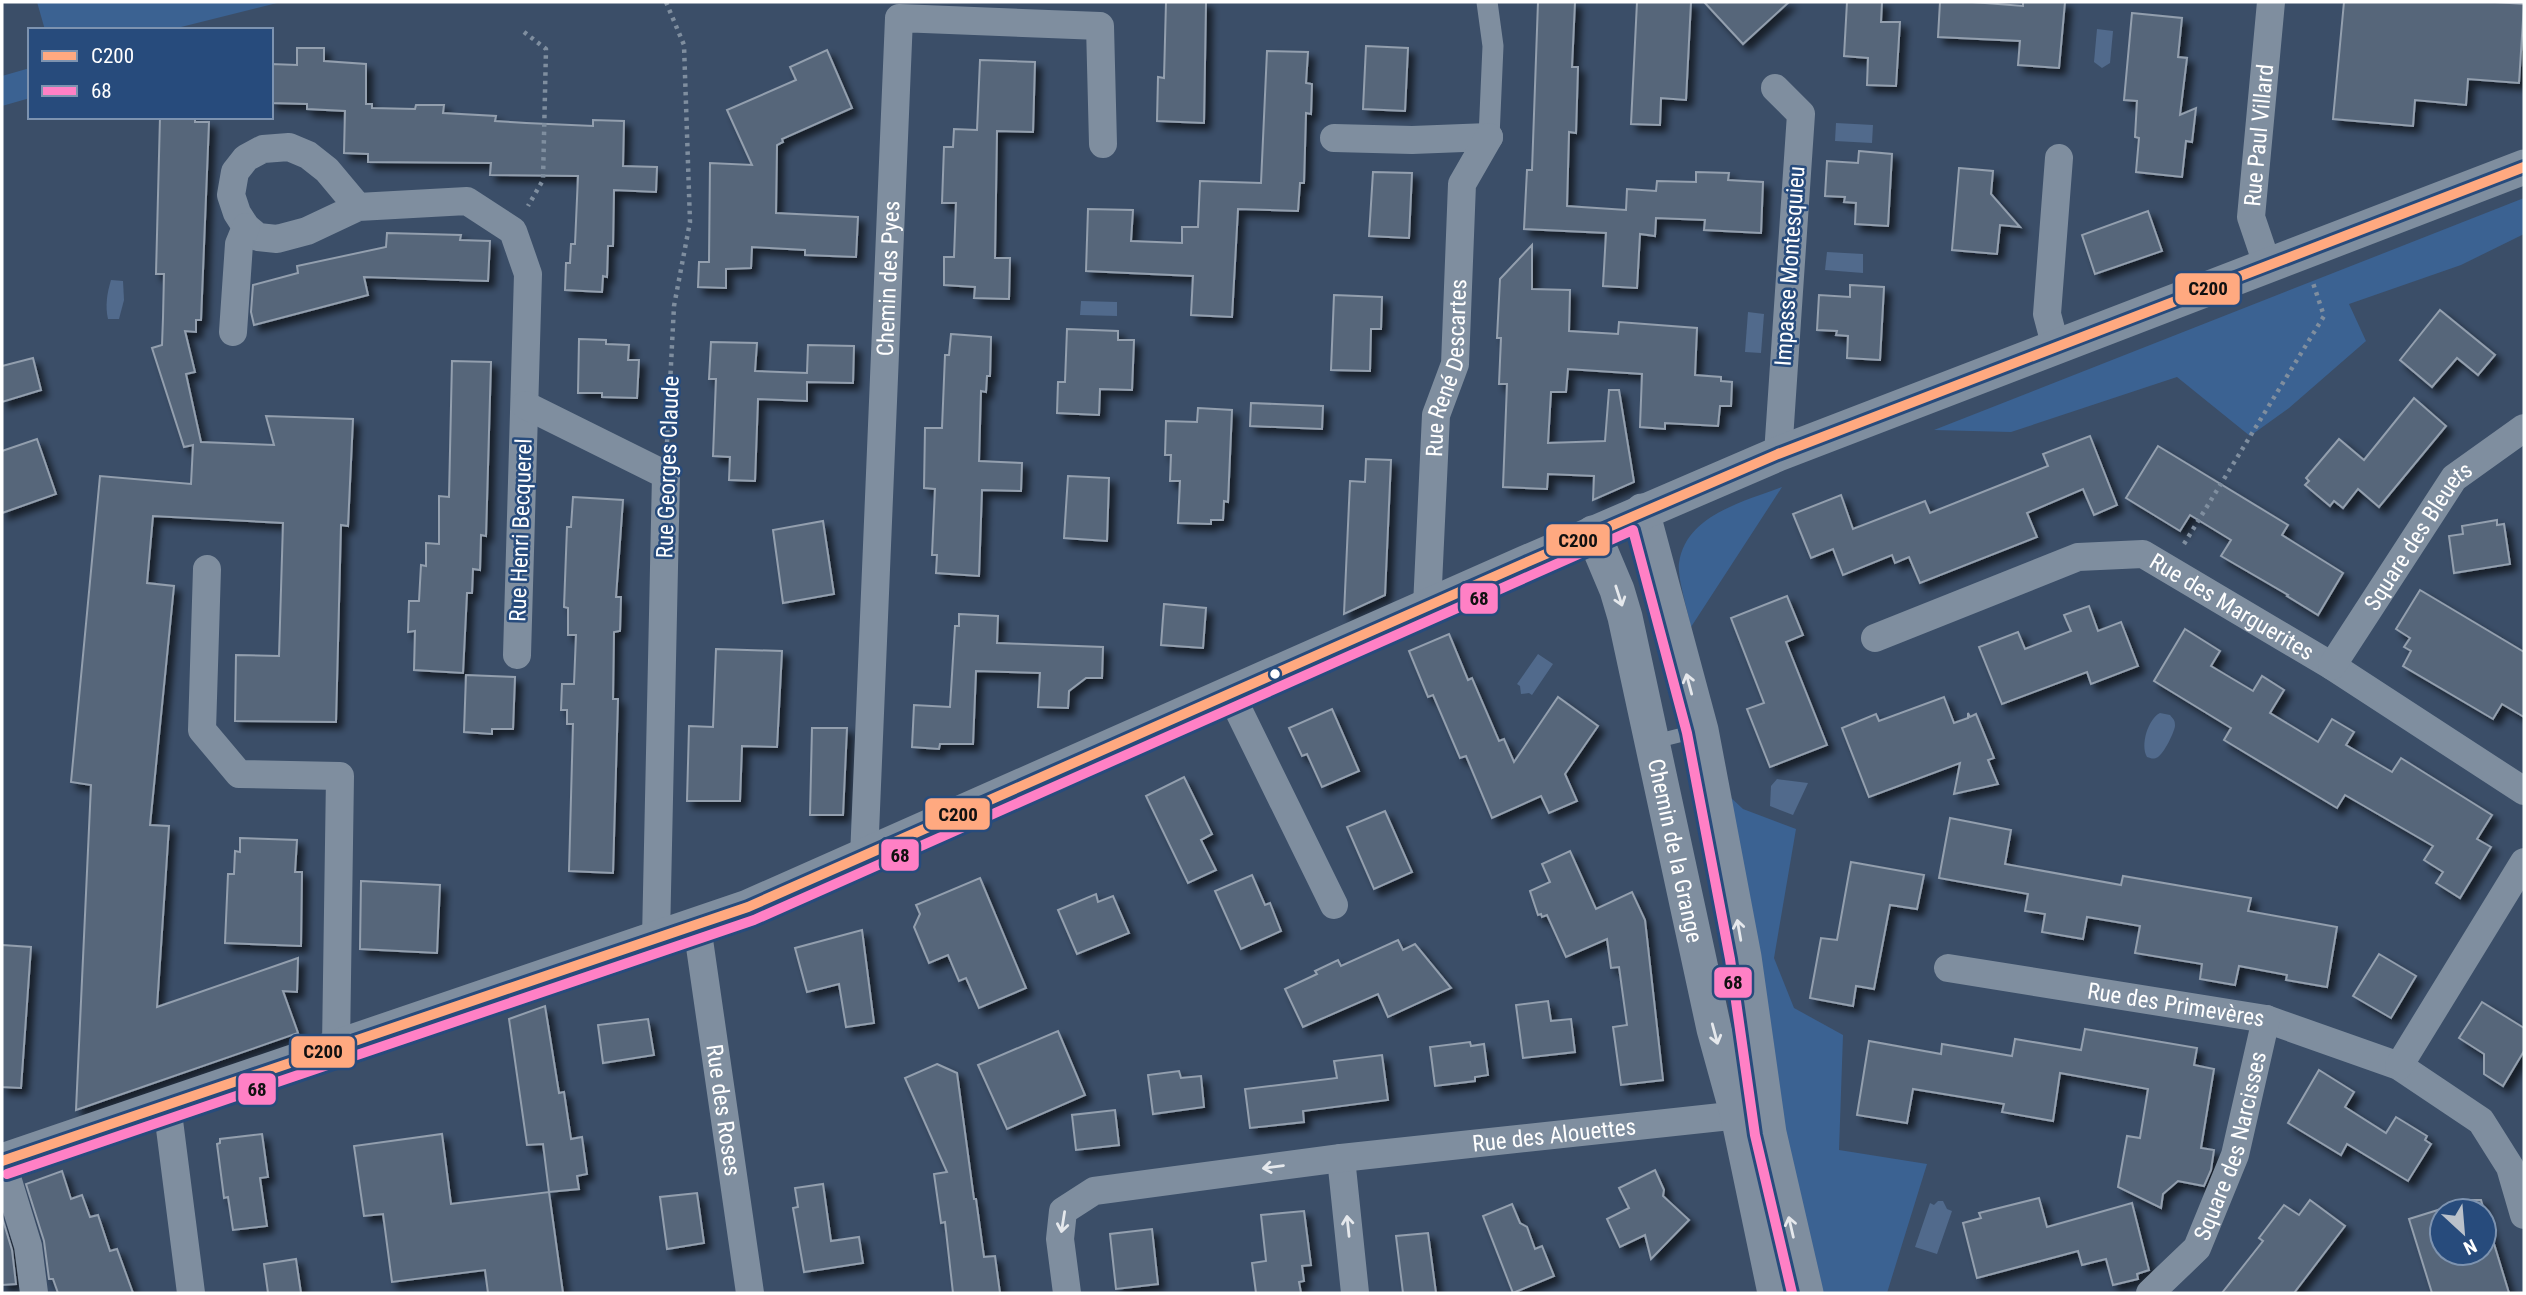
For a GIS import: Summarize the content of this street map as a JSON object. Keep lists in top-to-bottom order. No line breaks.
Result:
{"streets":{"street":["Rue Paul Villard","Impasse Montesquieu","Chemin des Pyes","Rue René Descartes","Rue Georges Claude","Rue Henri Becquerel","Square des Bleuets","Rue des Marguerites","Chemin de la Grange","Rue des Primevères","Rue des Roses","Rue des Alouettes","Square des Narcisses"]},"crossings":[["Rue Georges Claude","Rue Henri Becquerel"],["Square des Bleuets","Rue des Marguerites"],["Chemin de la Grange","Rue des Alouettes"],["Rue des Primevères","Square des Narcisses"]],"one_way":["Rue des Alouettes"],"lines":["transit line C200","transit line 68"],"legend":["C200","68"],"north":"bottom right"}
